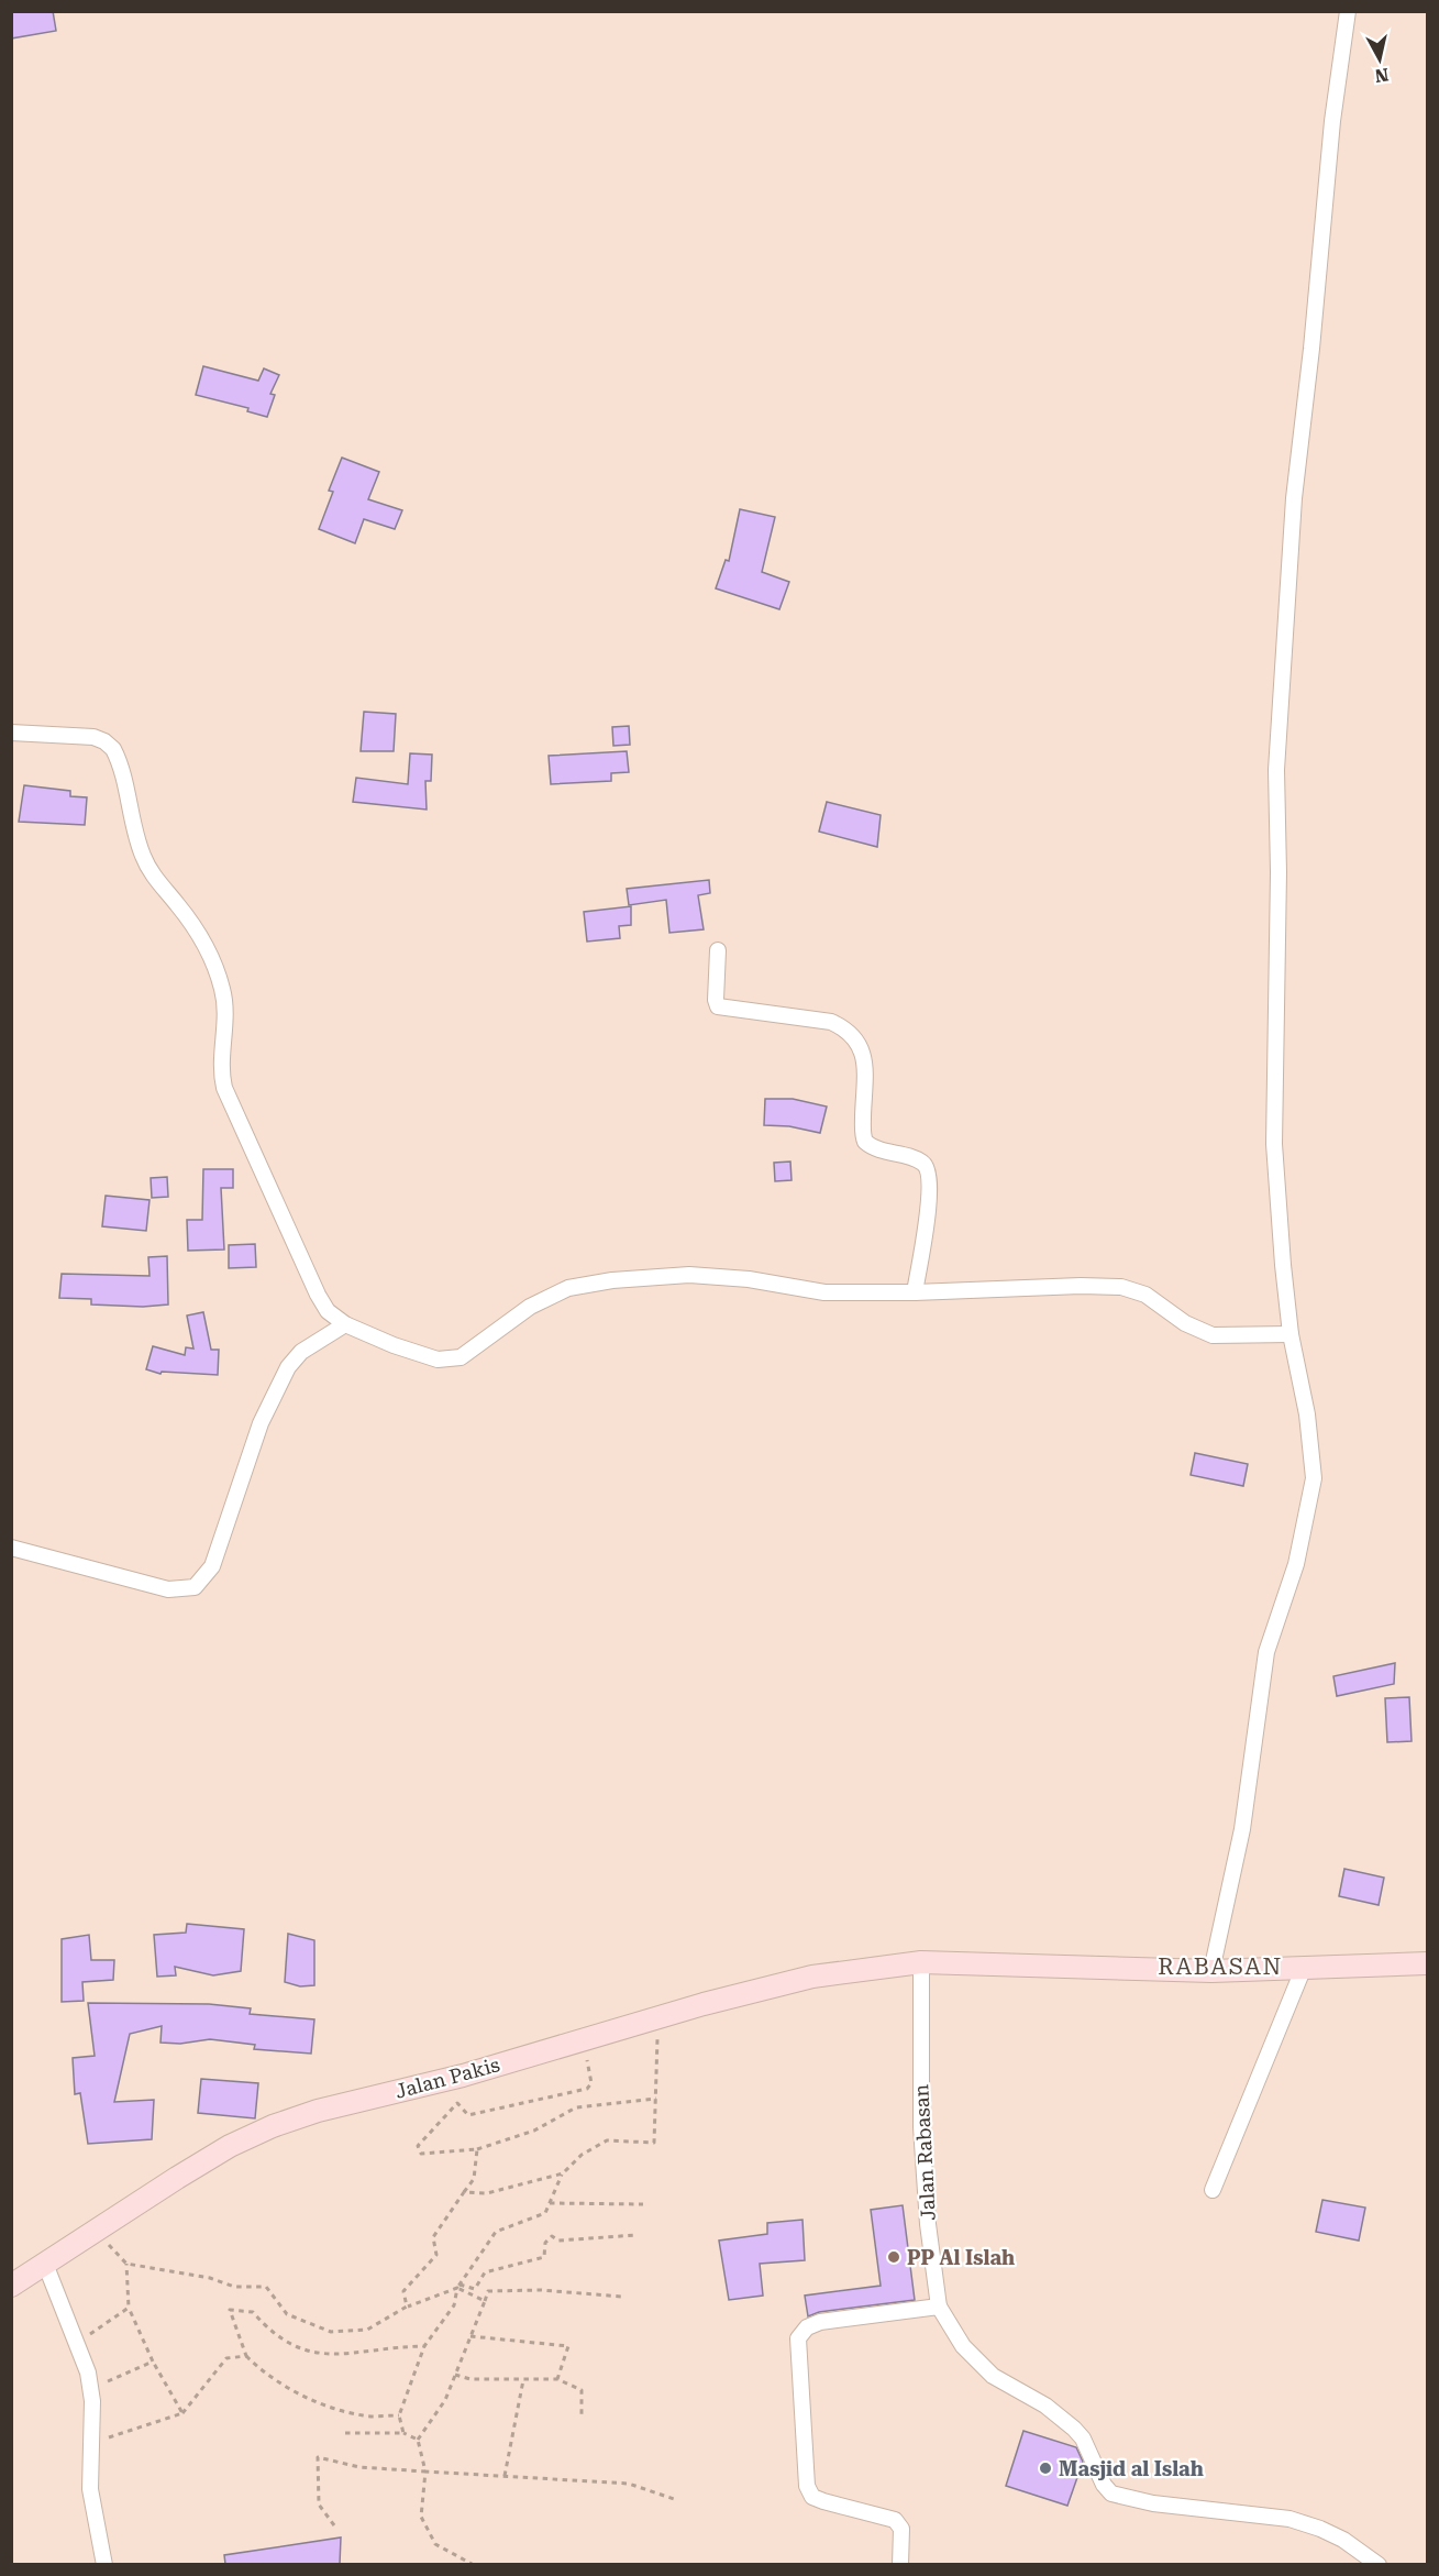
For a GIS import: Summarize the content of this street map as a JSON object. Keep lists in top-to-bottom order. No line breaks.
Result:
{"streets":{"street":["Jalan Pakis","Jalan Rabasan"]},"crossings":[["Jalan Pakis","Jalan Rabasan"]],"districts":["RABASAN"],"places":["PP Al Islah","Masjid al Islah"],"north":"bottom"}
